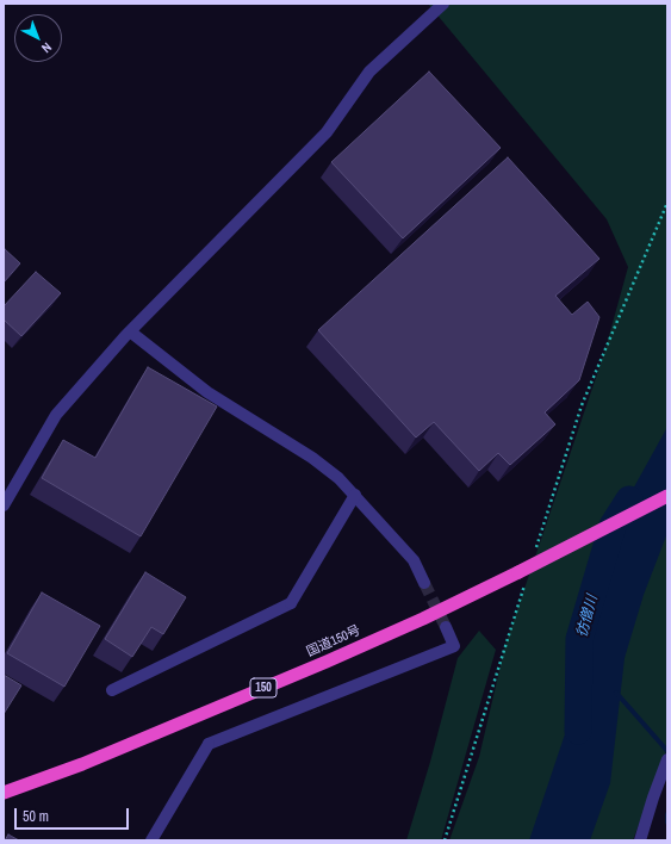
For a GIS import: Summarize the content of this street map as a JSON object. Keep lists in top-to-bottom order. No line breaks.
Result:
{"streets":{"highway":["国道150号","150"]},"water":["彷僧川"],"scale_bar":"50 m","north":"bottom right"}
